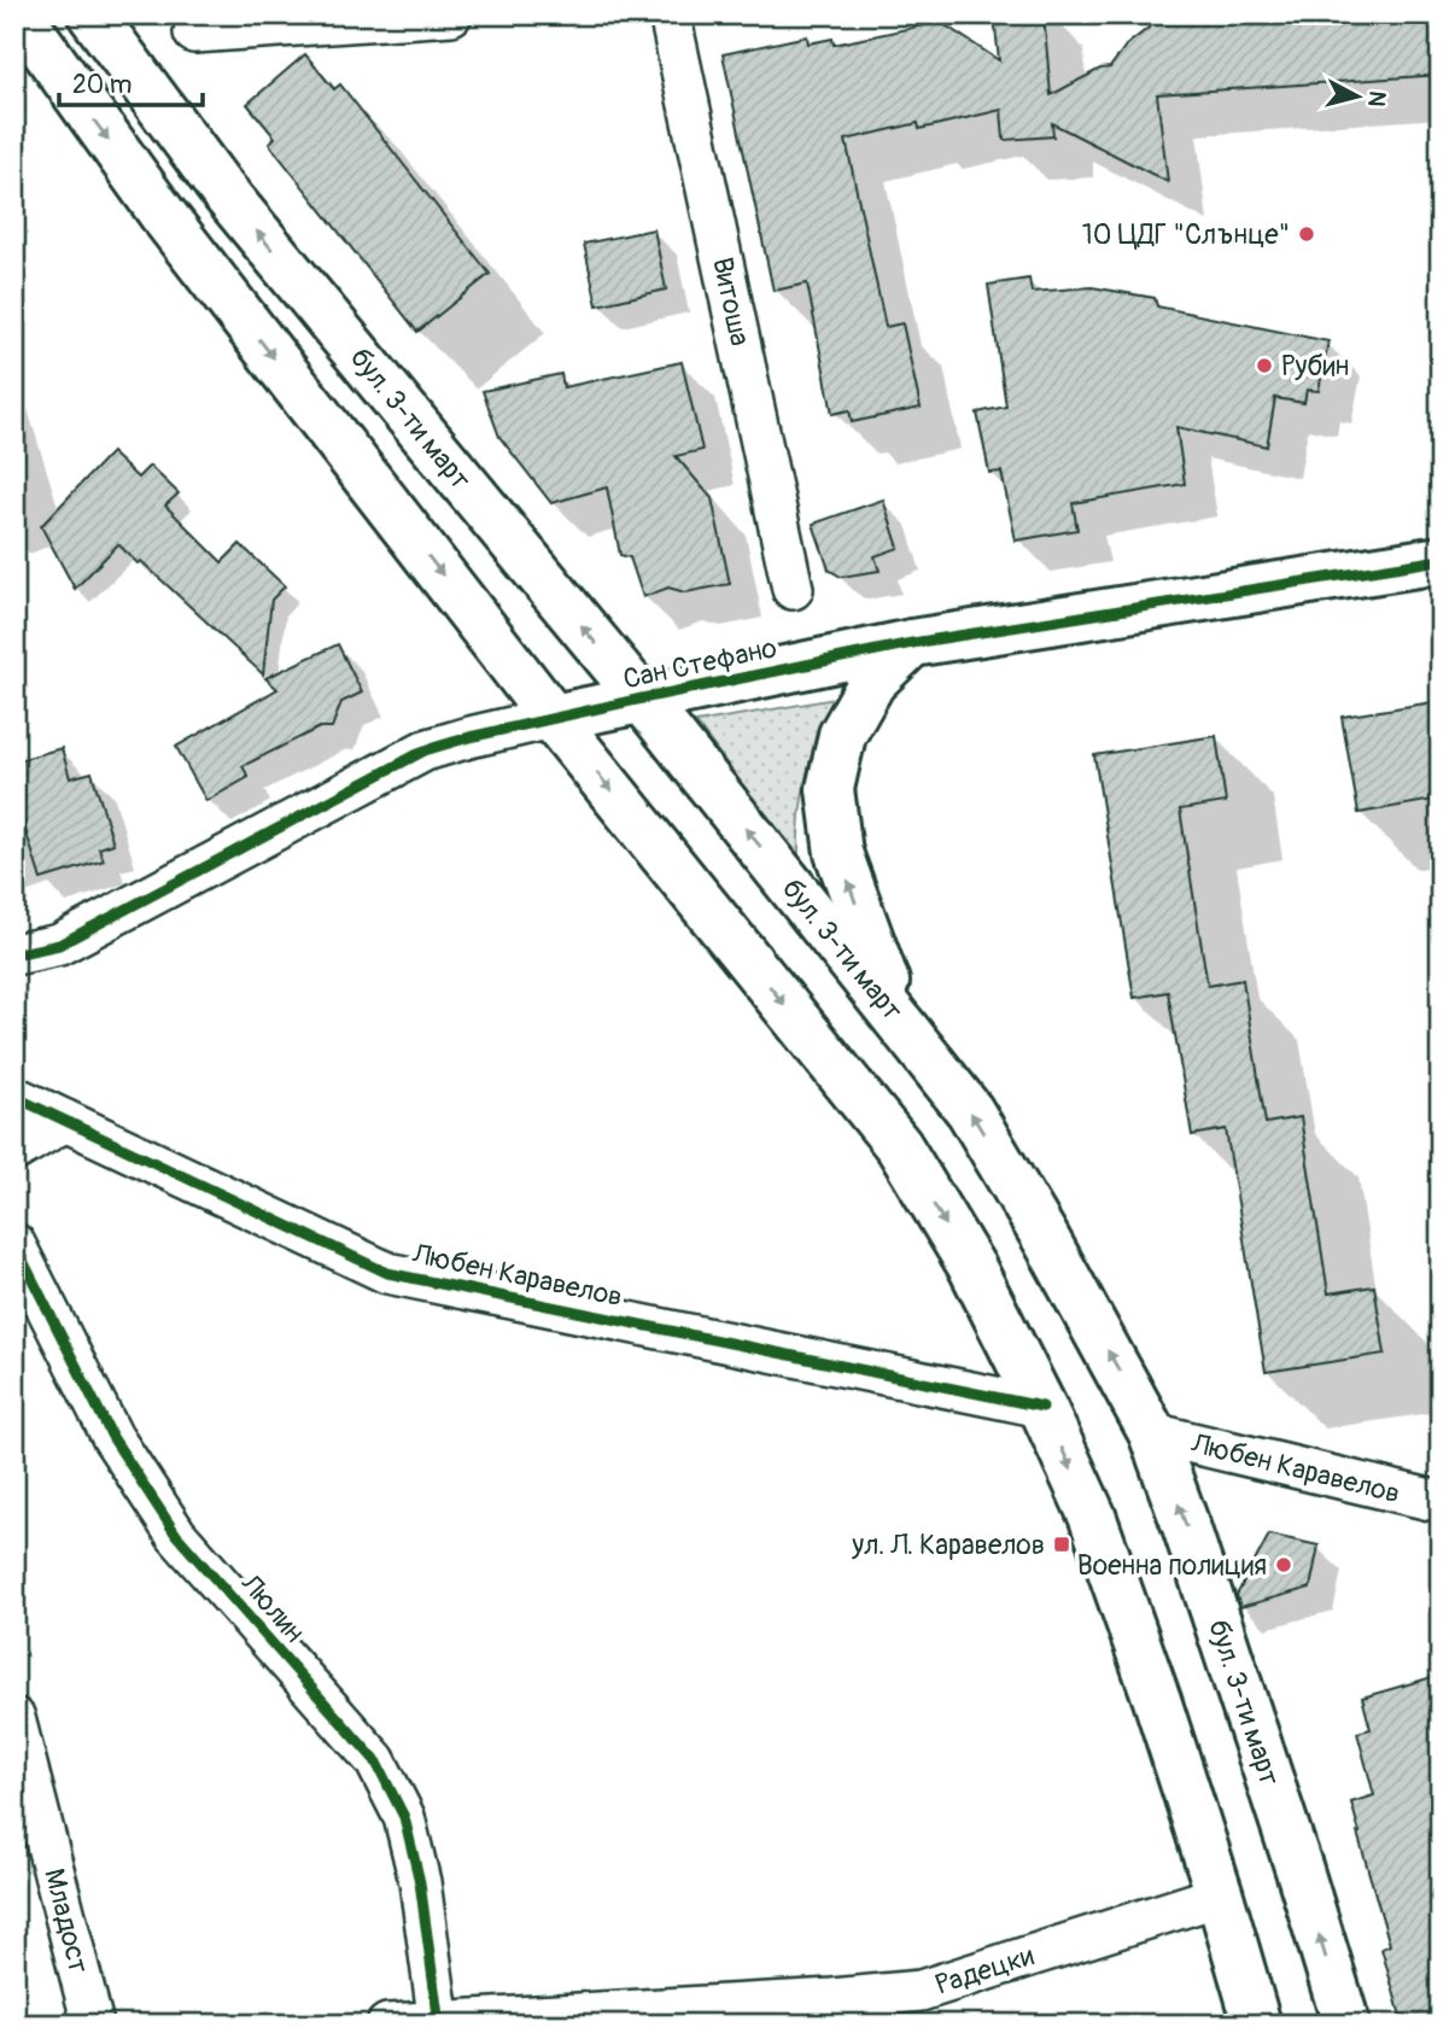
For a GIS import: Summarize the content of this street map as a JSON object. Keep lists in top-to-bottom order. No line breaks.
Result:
{"streets":{"main road":["бул. 3-ти март","Сан Стефано"],"street":["Витоша","Любен Каравелов","Люлин","Младост","Радецки"]},"crossings":[["бул. 3-ти март","Сан Стефано"],["бул. 3-ти март","Любен Каравелов"],["Люлин","Радецки"]],"places":{"other":["10 ЦДГ \"Слънце\"","Рубин","Военна полиция"],"transit":["ул. Л. Каравелов"]},"scale_bar":"20 m","north":"right"}
